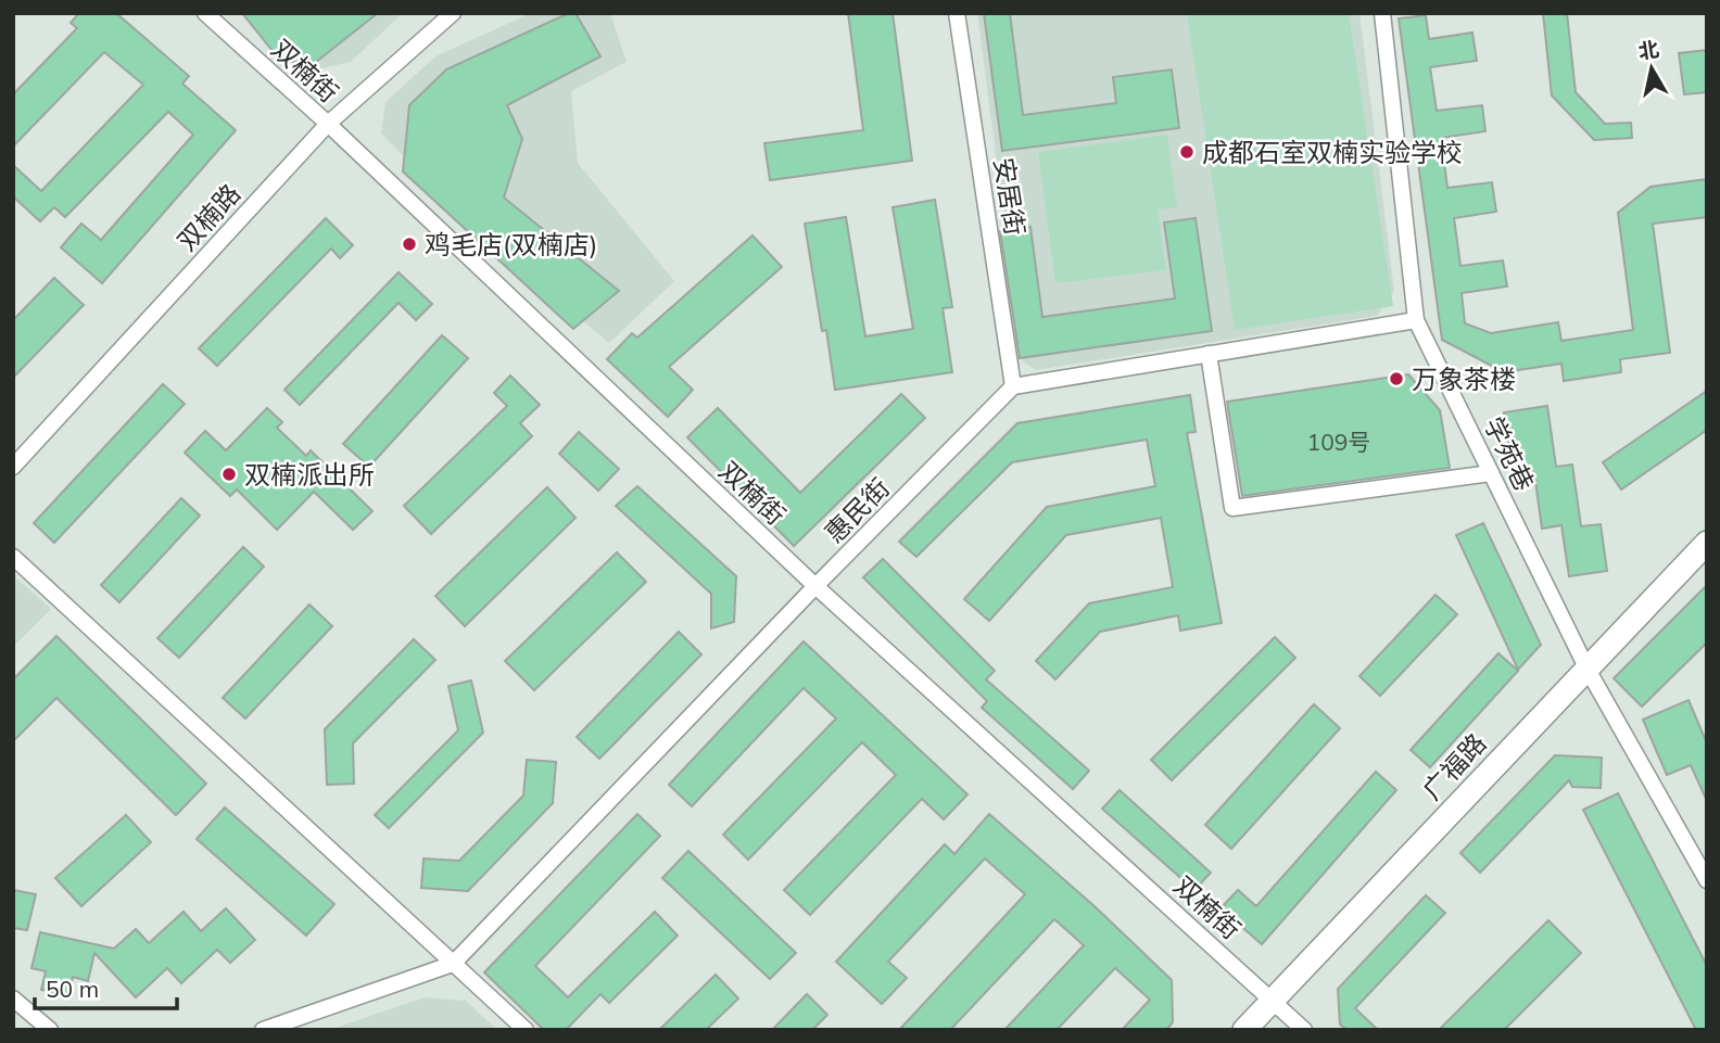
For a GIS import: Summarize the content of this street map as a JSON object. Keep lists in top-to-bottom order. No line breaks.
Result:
{"streets":{"street":["双楠街","安居街","双楠路","学苑巷","惠民街","广福路"]},"crossings":[["双楠街","双楠路"],["双楠街","惠民街"],["双楠街","广福路"],["安居街","惠民街"],["学苑巷","广福路"]],"places":["成都石室双楠实验学校","鸡毛店(双楠店)","万象茶楼","双楠派出所"],"house_numbers":["109号"],"scale_bar":"50 m","north":"top"}
